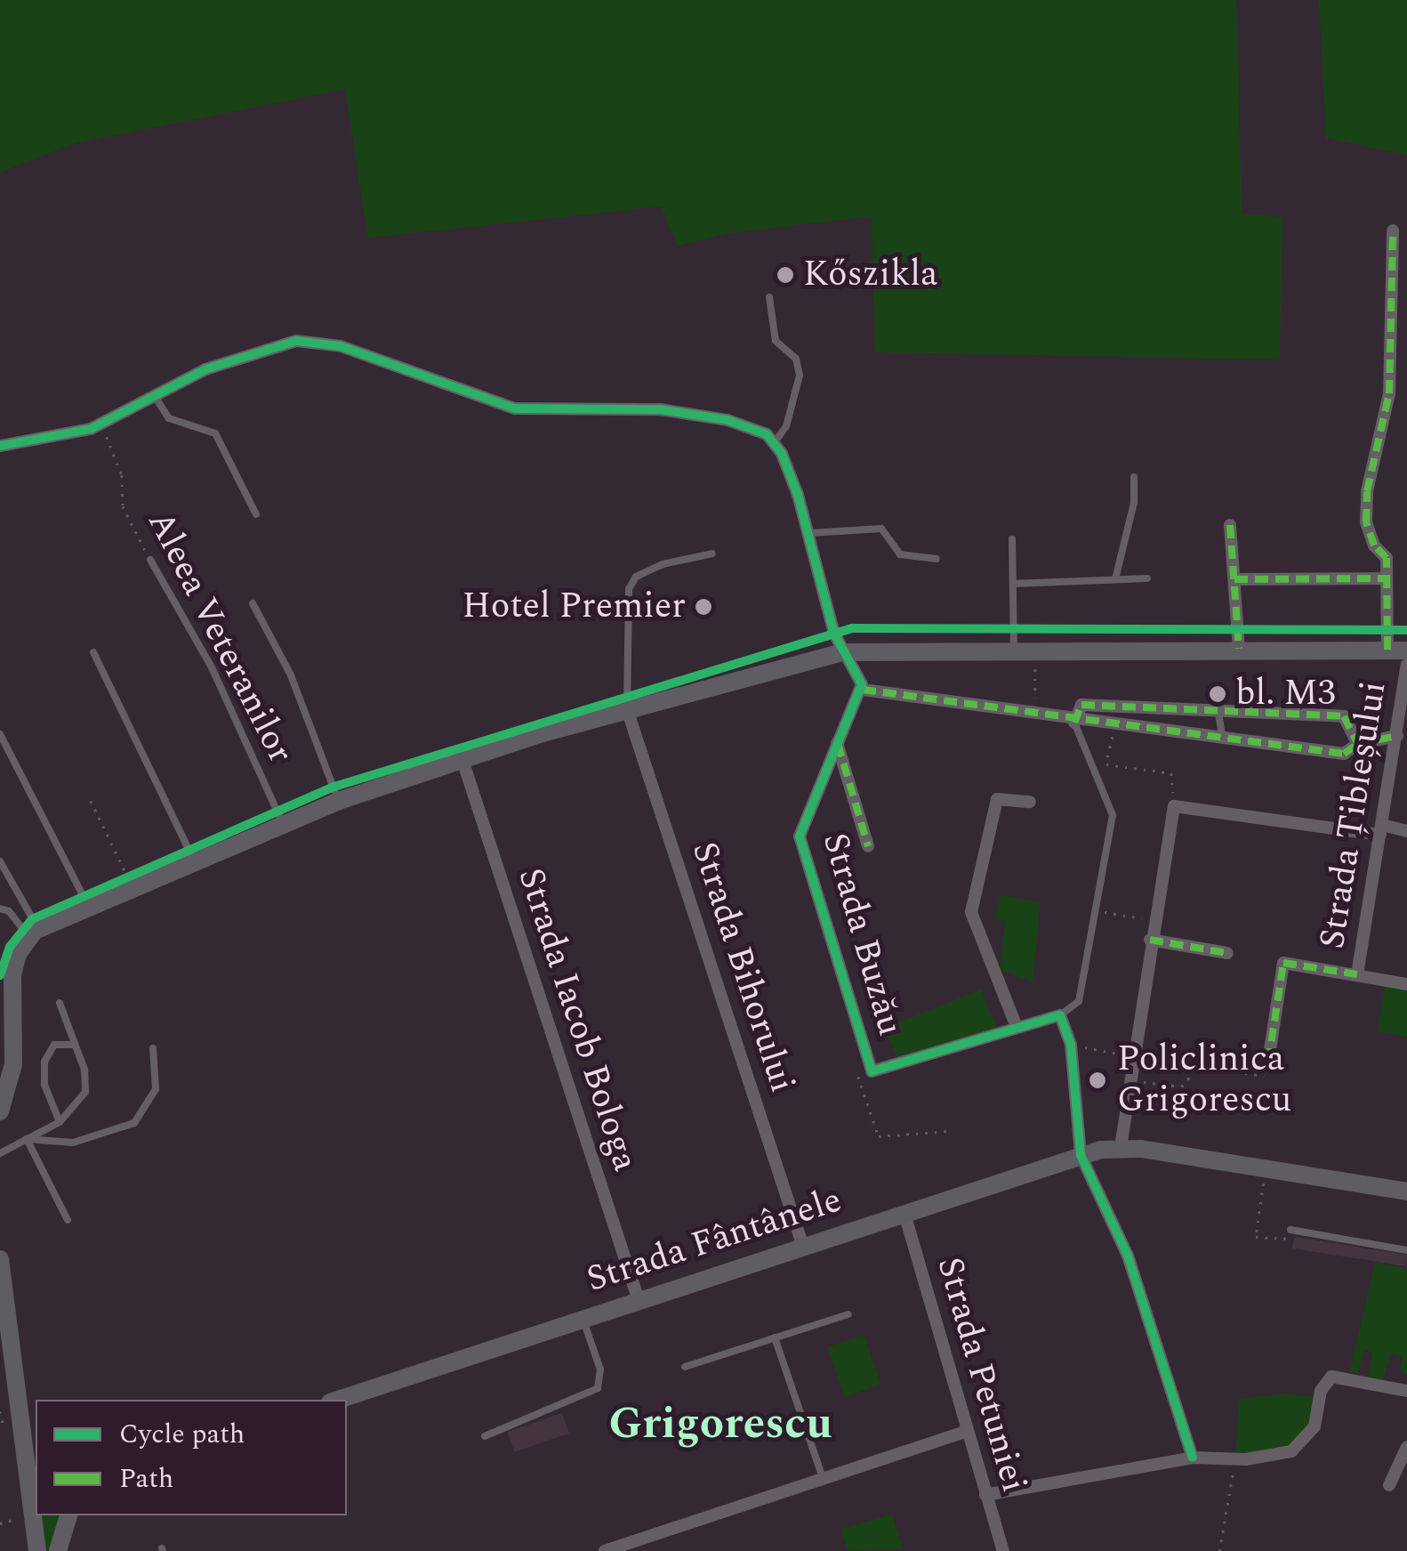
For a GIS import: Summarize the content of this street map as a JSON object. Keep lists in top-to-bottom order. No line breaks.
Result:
{"streets":{"main road":["Strada Fântânele"],"street":["Strada Țibleșului","Strada Buzău","Strada Bihorului","Strada Iacob Bologa","Strada Petuniei"],"lane":["Aleea Veteranilor"]},"crossings":[["Strada Bihorului","Strada Fântânele"],["Strada Iacob Bologa","Strada Fântânele"],["Strada Fântânele","Strada Petuniei"]],"districts":["Grigorescu"],"places":["Kőszikla","Hotel Premier","bl. M3","Policlinica Grigorescu"],"legend":["Cycle path","Path"]}
